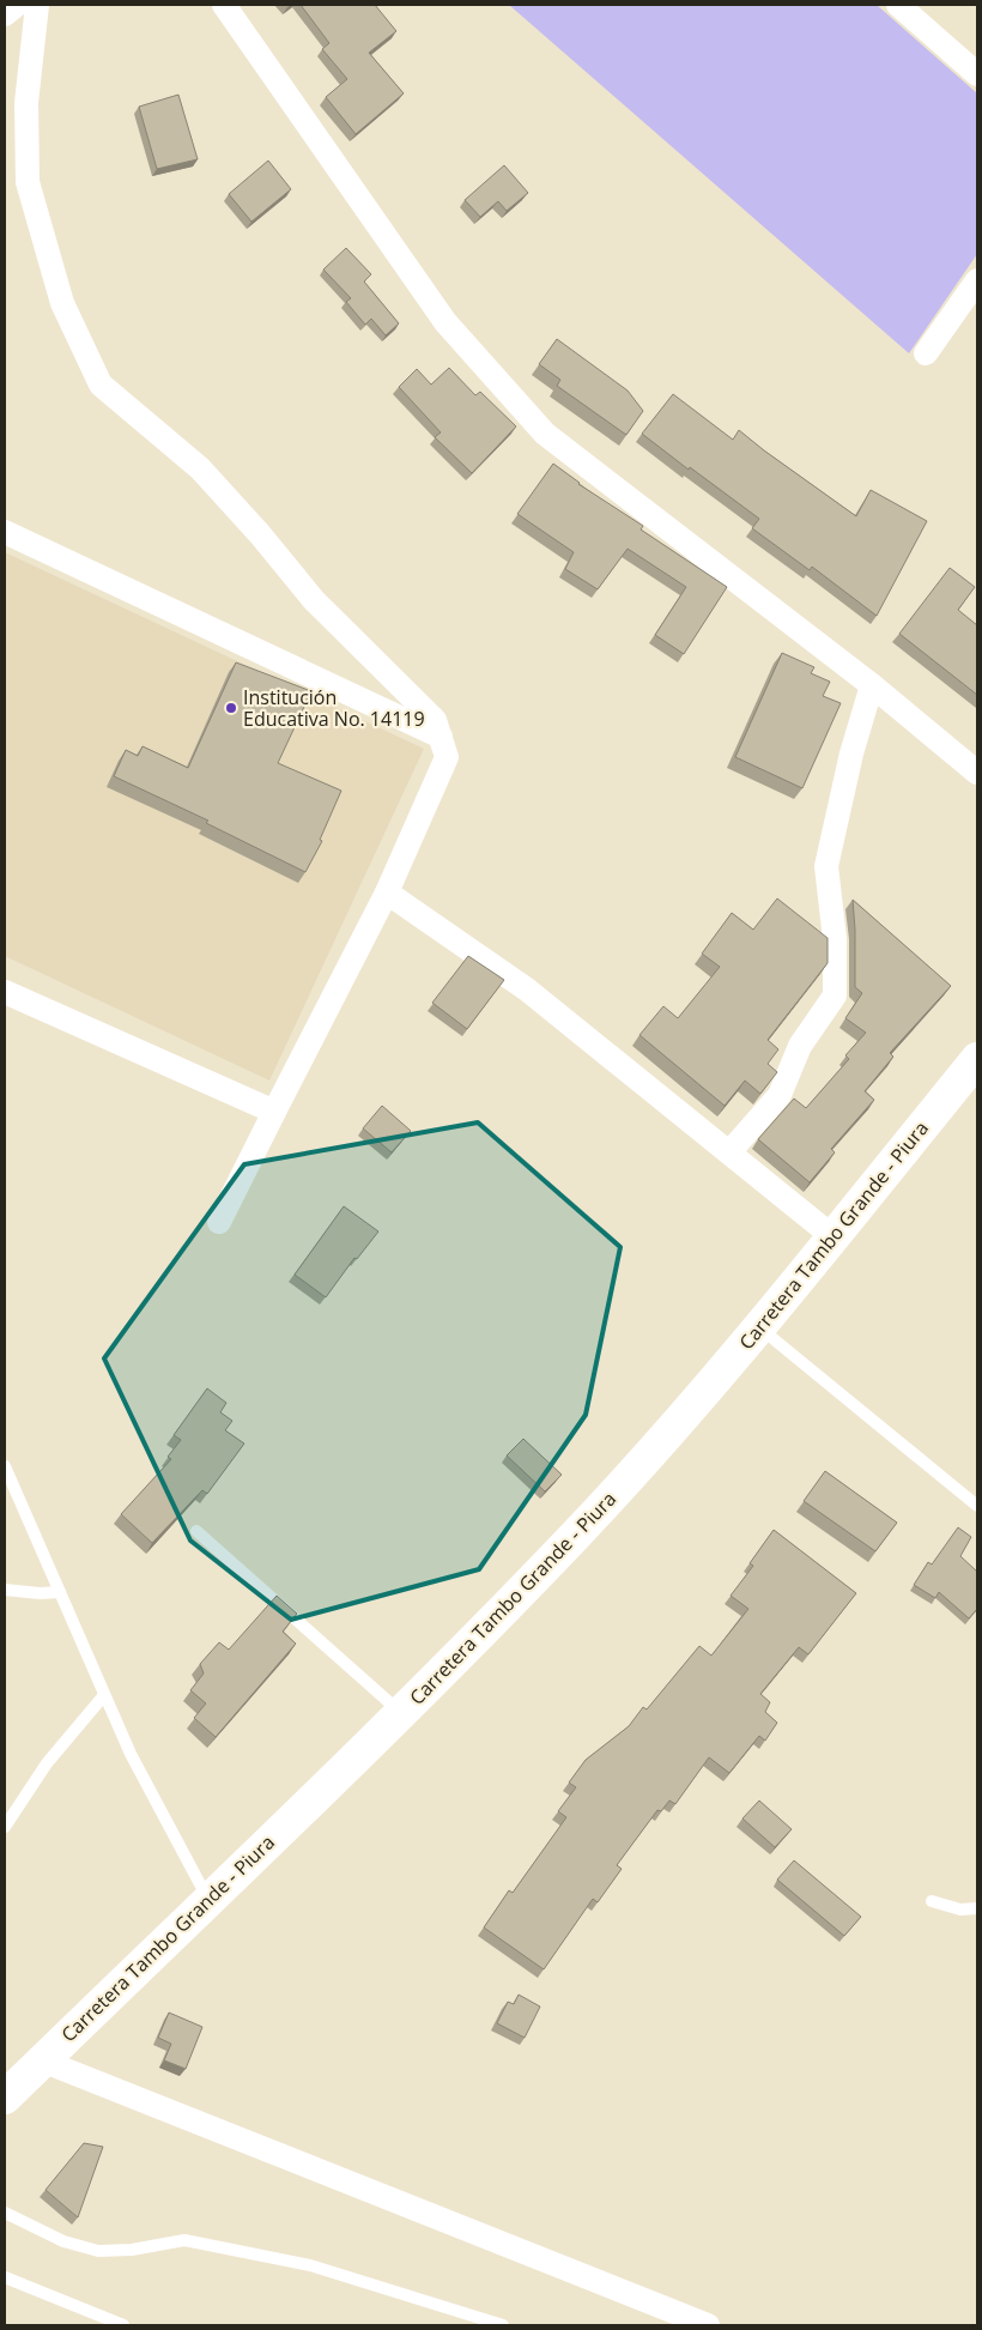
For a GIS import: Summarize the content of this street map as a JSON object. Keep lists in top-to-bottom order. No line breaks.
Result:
{"streets":{"main road":["Carretera Tambo Grande - Piura"]},"places":["Institución Educativa No. 14119"]}
